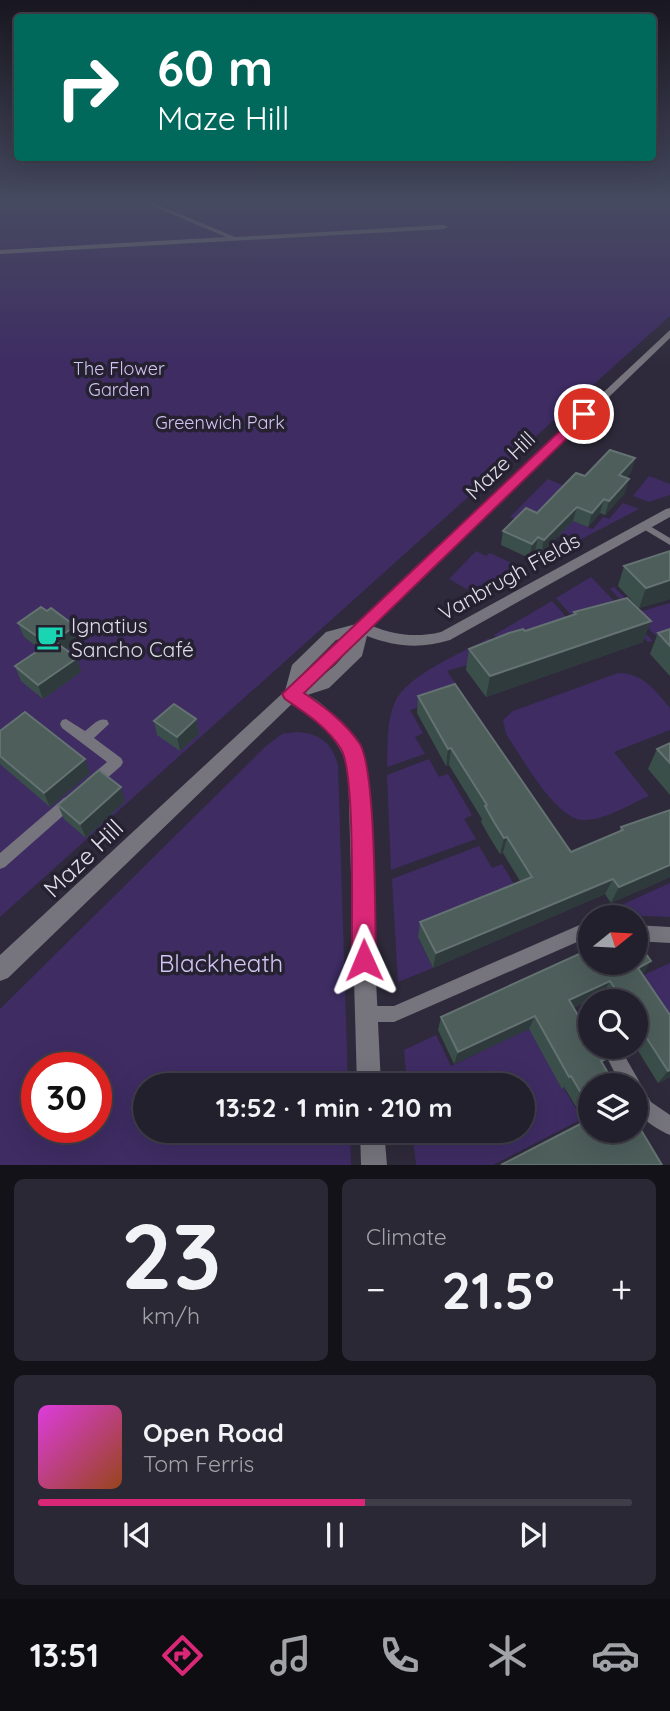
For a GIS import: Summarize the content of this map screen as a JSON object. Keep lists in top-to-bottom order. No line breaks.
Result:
{"streets":{"street":["Maze Hill","Vanbrugh Fields"]},"crossings":[["Maze Hill","Vanbrugh Fields"]],"parks":["The Flower Garden","Greenwich Park","Blackheath"],"places":{"cafe":["Ignatius Sancho Café"]},"north":"right","page":{"turn":["60 m","Maze Hill"],"limit":"30","trip":"13:52 · 1 min · 210 m","tile":[["23","km/h"],"Climate"],"heat":["−","21.5°","+"],"song":["Open Road","Tom Ferris"],"tabs":"13:51"}}
